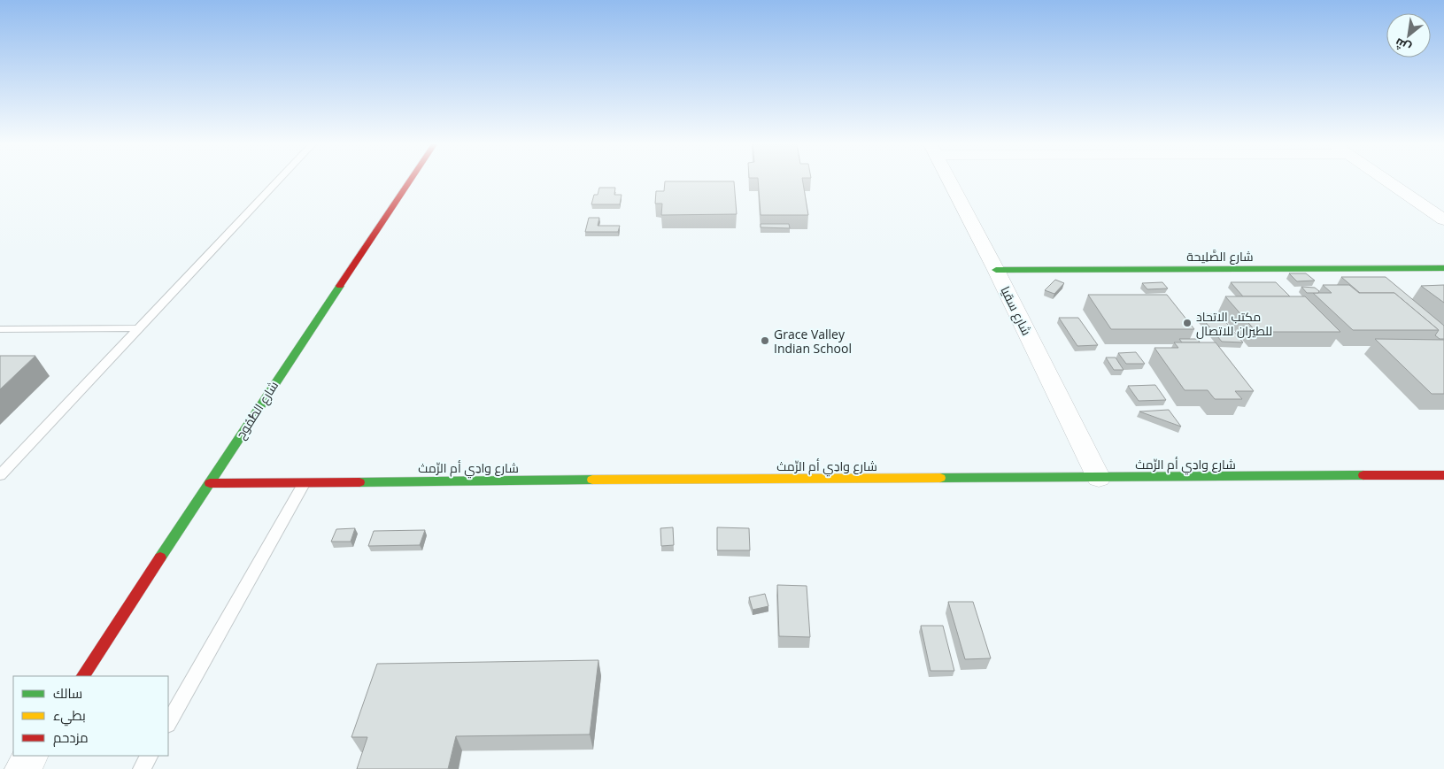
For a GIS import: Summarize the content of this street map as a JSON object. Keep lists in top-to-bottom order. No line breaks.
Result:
{"streets":{"street":["شارع الصَّلِيحة","شارع سقيا","شارع الطُّمُوح","شارع وادِي أم الرِّمث"]},"crossings":[["شارع الصَّلِيحة","شارع سقيا"],["شارع سقيا","شارع وادِي أم الرِّمث"],["شارع الطُّمُوح","شارع وادِي أم الرِّمث"]],"places":["مكتب الاتحاد للطيران للاتصال","Grace Valley Indian School"],"legend":["سالك","بطيء","مزدحم"],"north":"bottom left"}
